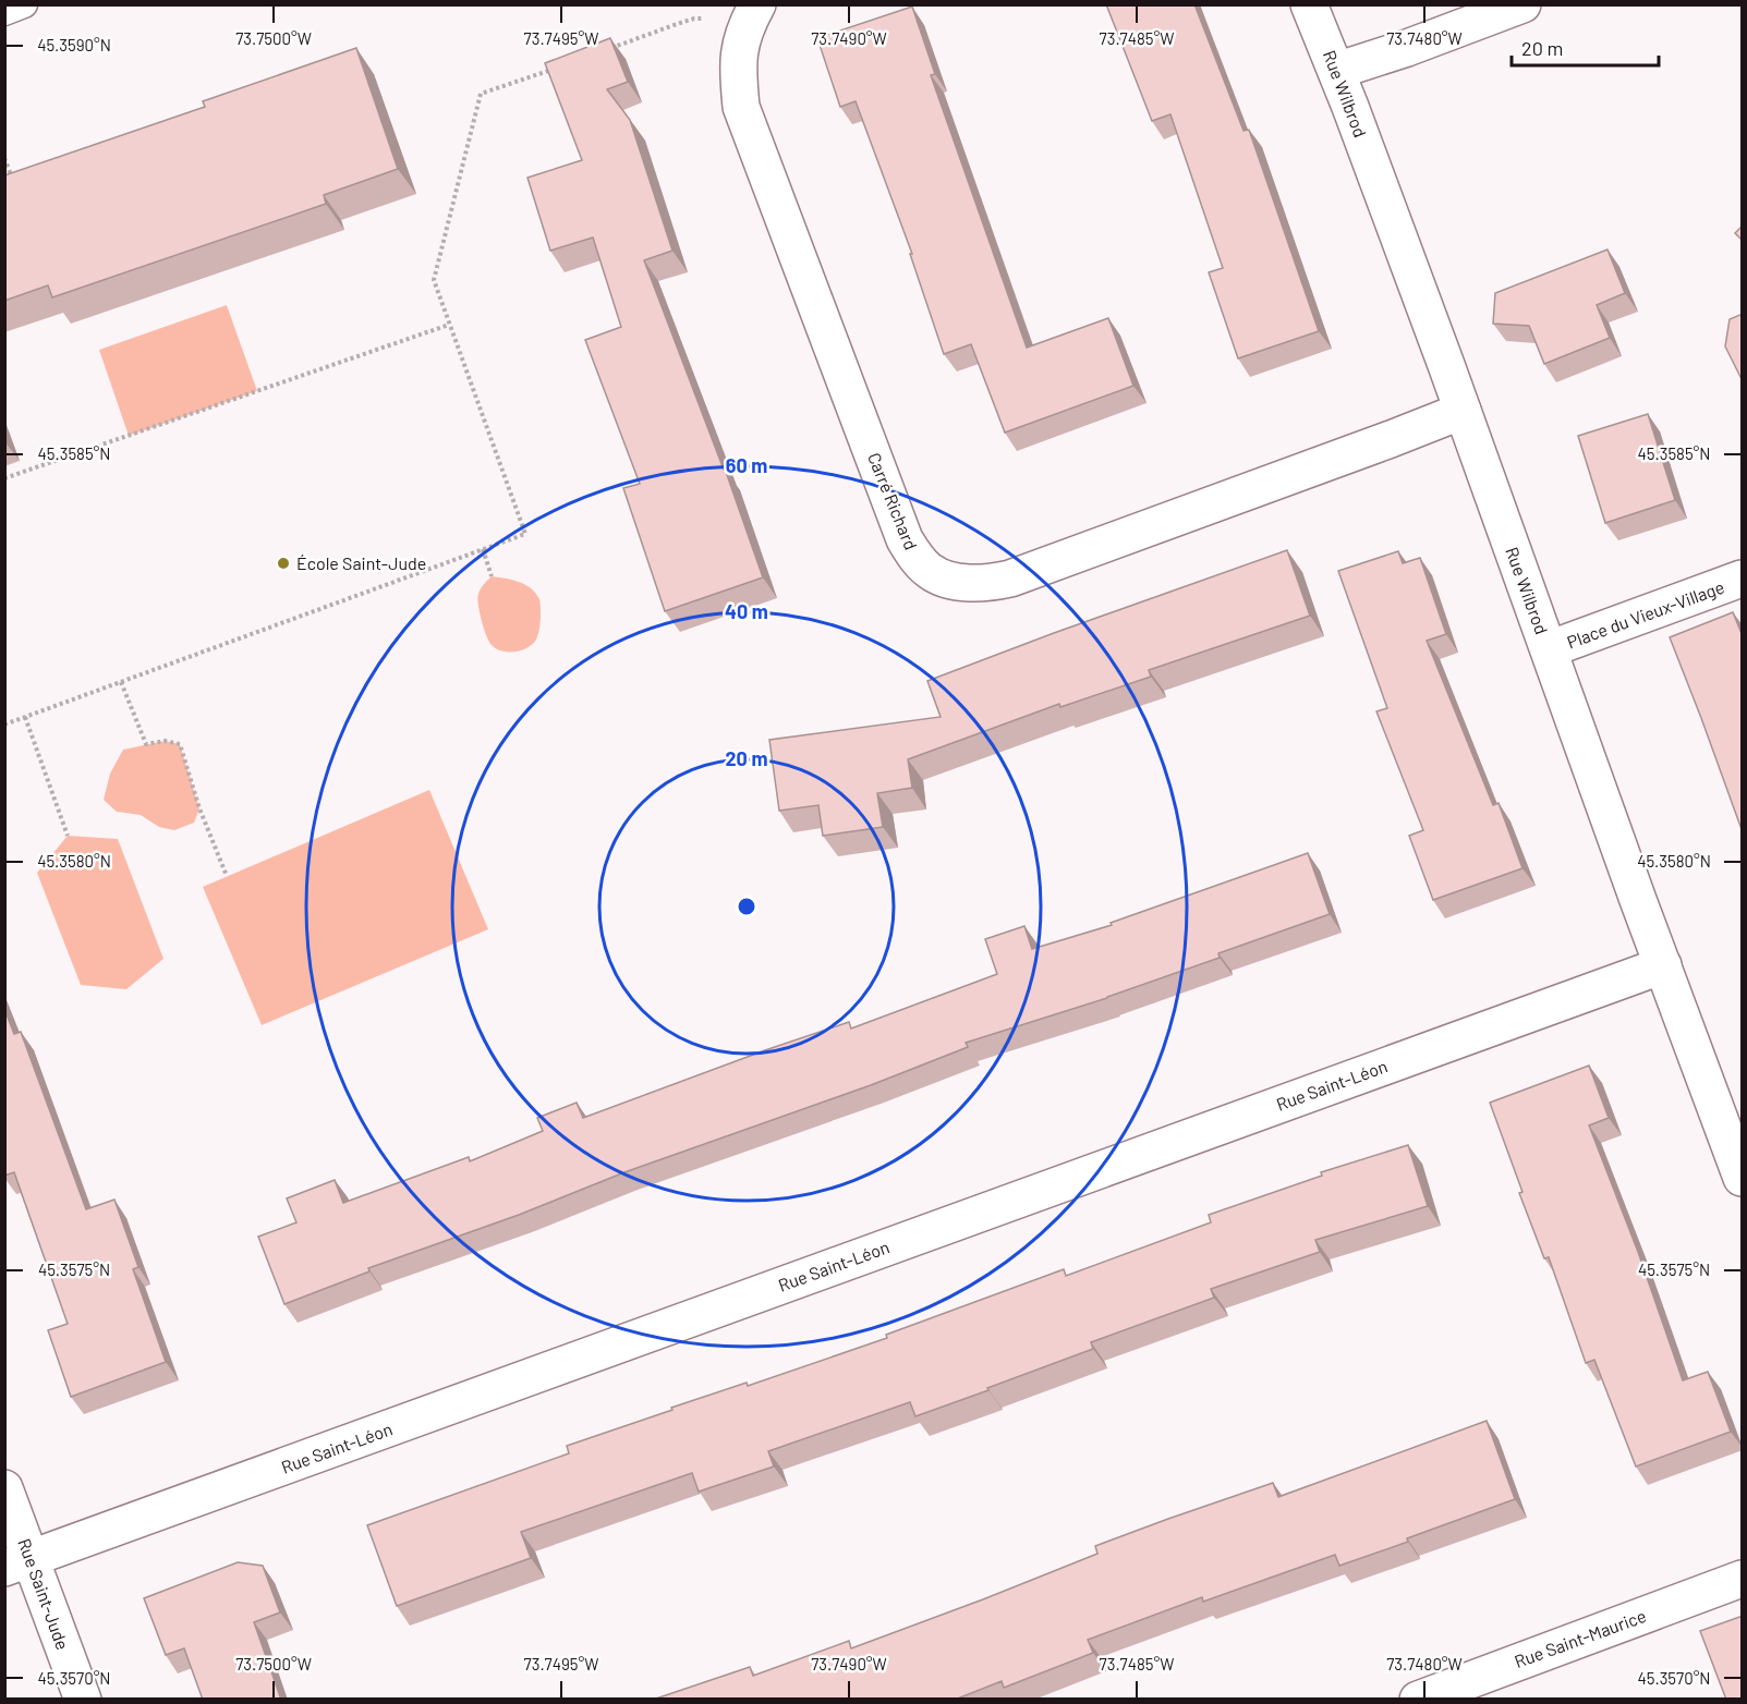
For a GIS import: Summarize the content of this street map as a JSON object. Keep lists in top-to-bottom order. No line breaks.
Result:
{"streets":{"street":["Rue Wilbrod","Carré Richard","Place du Vieux-Village","Rue Saint-Léon","Rue Saint-Jude","Rue Saint-Maurice"]},"crossings":[["Rue Wilbrod","Carré Richard"],["Rue Wilbrod","Place du Vieux-Village"],["Rue Wilbrod","Rue Saint-Léon"],["Rue Saint-Léon","Rue Saint-Jude"]],"places":["École Saint-Jude"],"scale_bar":"20 m","coordinates":["73.7500°W","73.7495°W","73.7490°W","73.7485°W","73.7480°W","45.3590°N","45.3585°N","45.3580°N","45.3575°N","45.3570°N"],"rings":["60 m","40 m","20 m"]}
